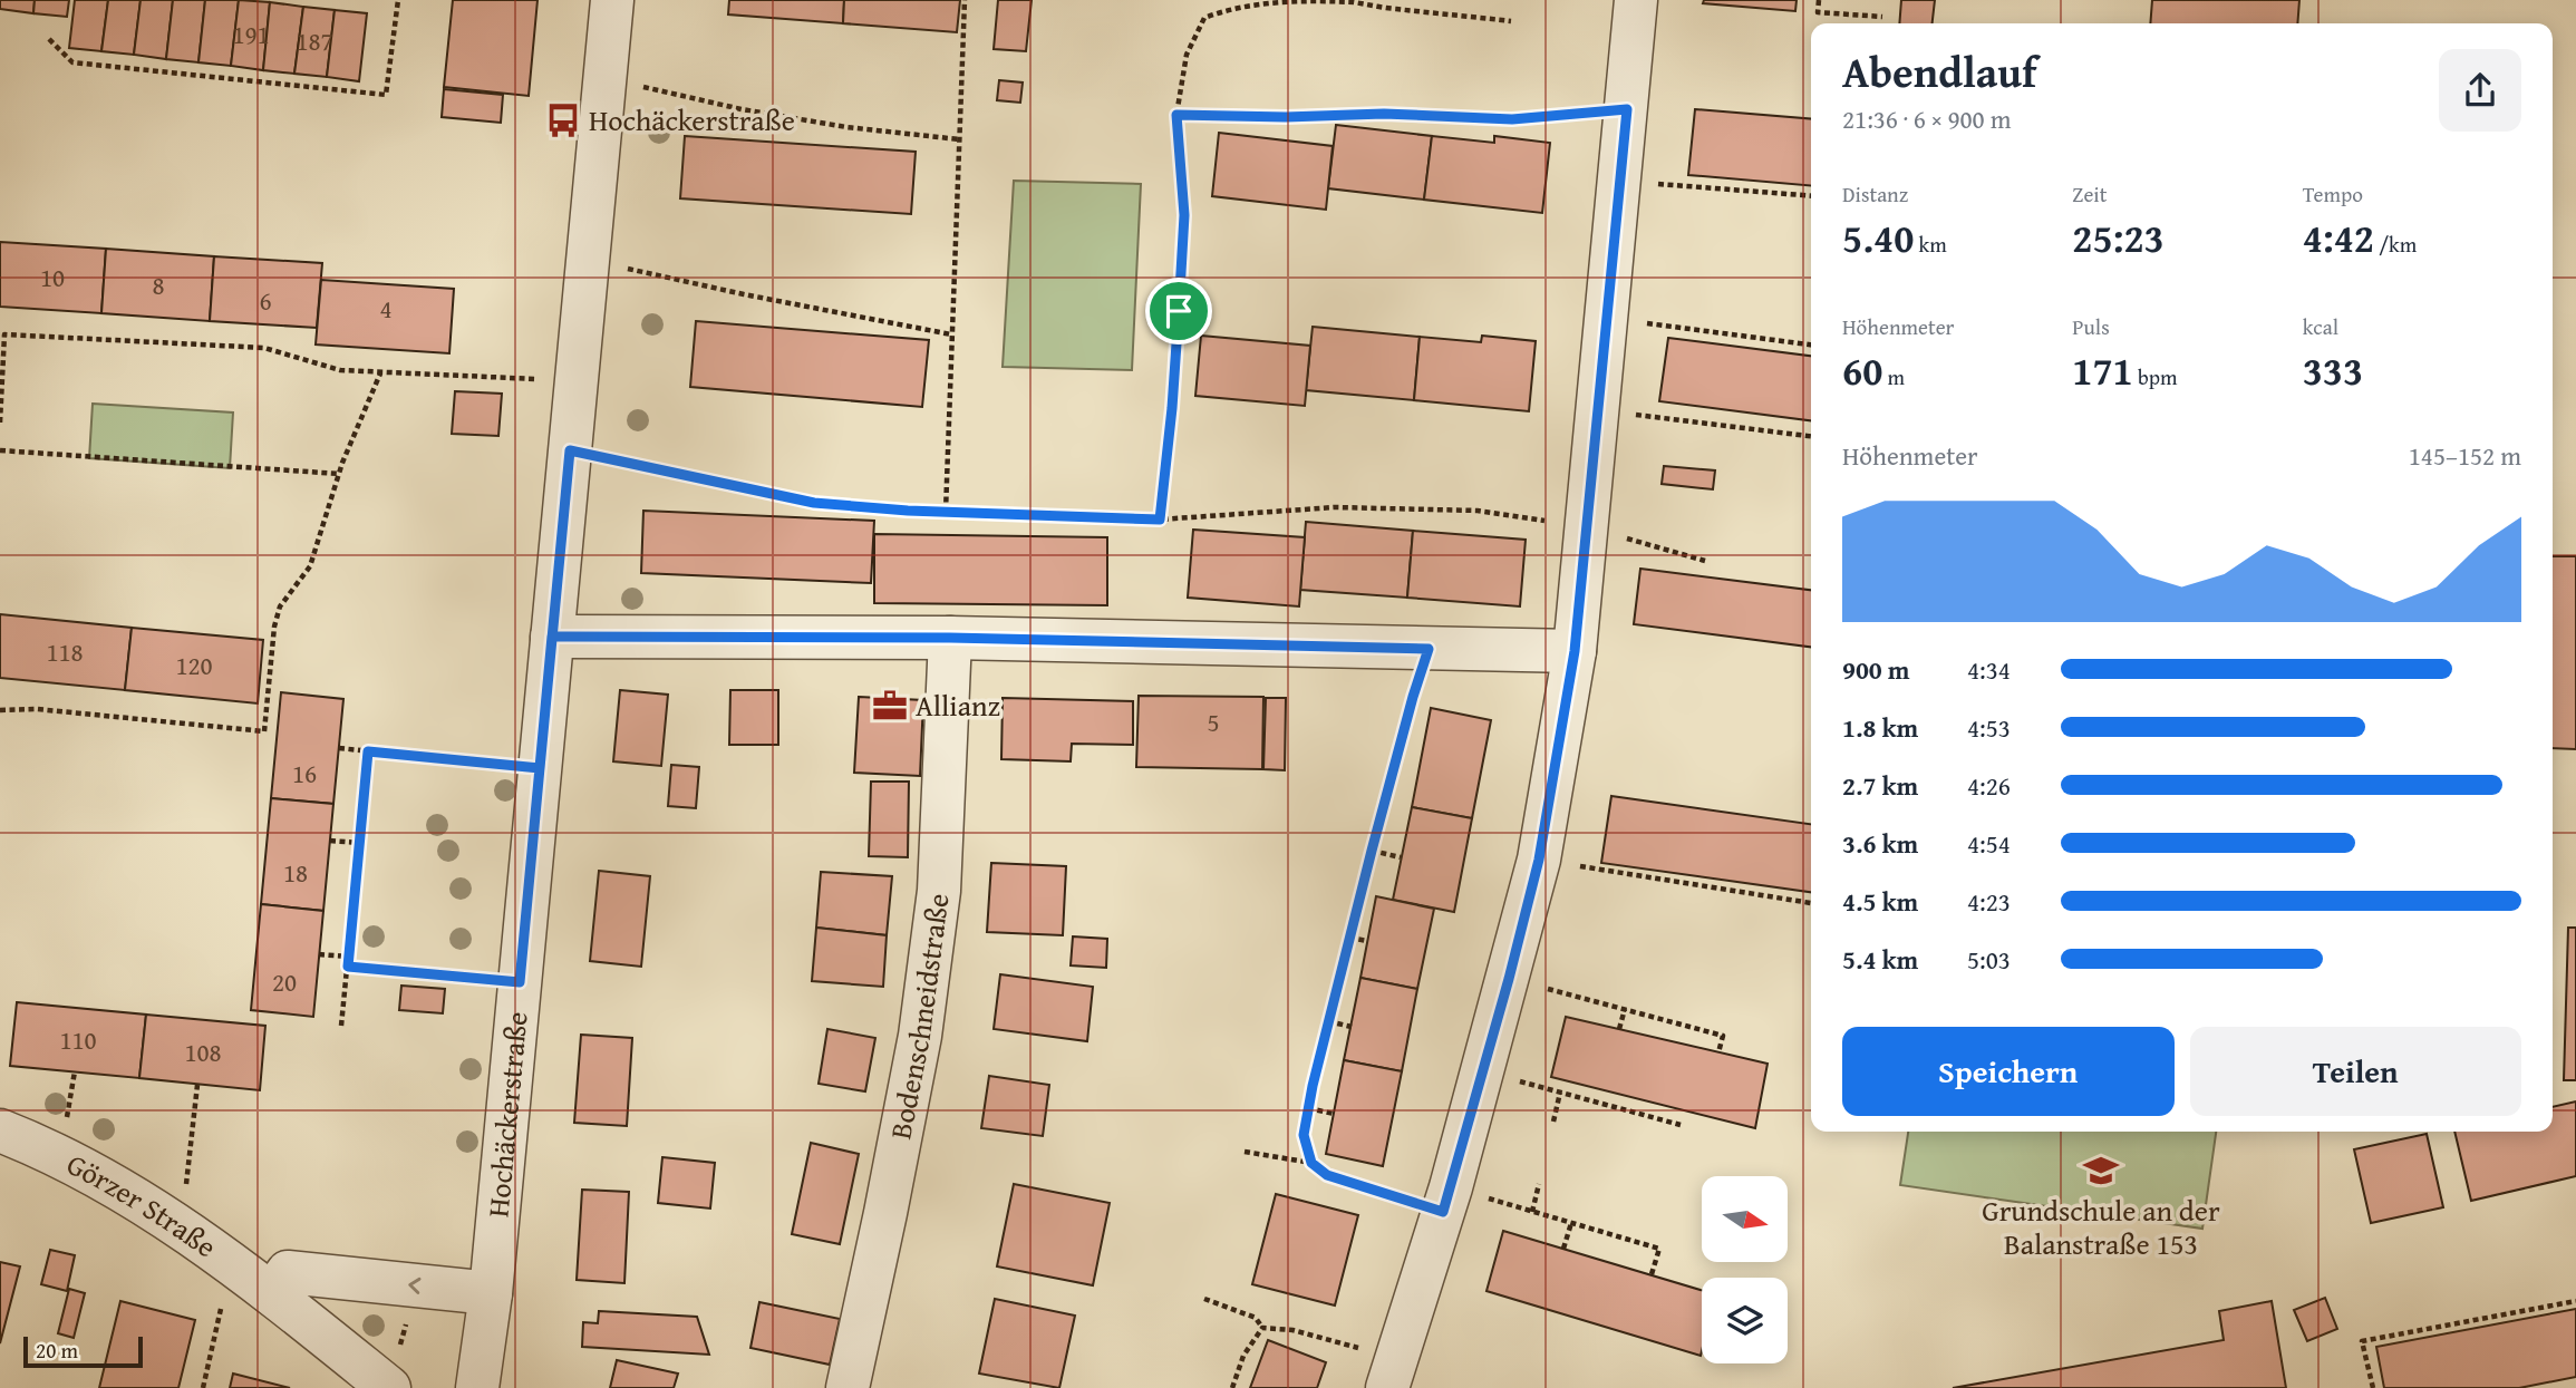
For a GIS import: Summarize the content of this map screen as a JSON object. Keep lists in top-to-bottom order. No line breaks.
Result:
{"streets":{"street":["Bodenschneidstraße","Hochäckerstraße","Görzer Straße"]},"places":{"bus stop":["Hochäckerstraße"],"office":["Allianz"],"school or university":["Grundschule an der Balanstraße 153"]},"house_numbers":["191","187","10","8","6","4","118","120","5","16","18","20","110","108"],"scale_bar":"20 m","north":"right","page":{"heading":["Abendlauf","21:36 · 6 × 900 m"],"stats":[["Distanz","5.40 km"],["Zeit","25:23"],["Tempo","4:42 /km"],["Höhenmeter","60 m"],["Puls","171 bpm"],["kcal","333"]],"chart":["Höhenmeter","145–152 m"],"list":[{"name":"900 m","note":"4:34"},{"name":"1.8 km","note":"4:53"},{"name":"2.7 km","note":"4:26"},{"name":"3.6 km","note":"4:54"},{"name":"4.5 km","note":"4:23"},{"name":"5.4 km","note":"5:03"}],"buttons":["Speichern","Teilen"],"scale":"20 m"}}
